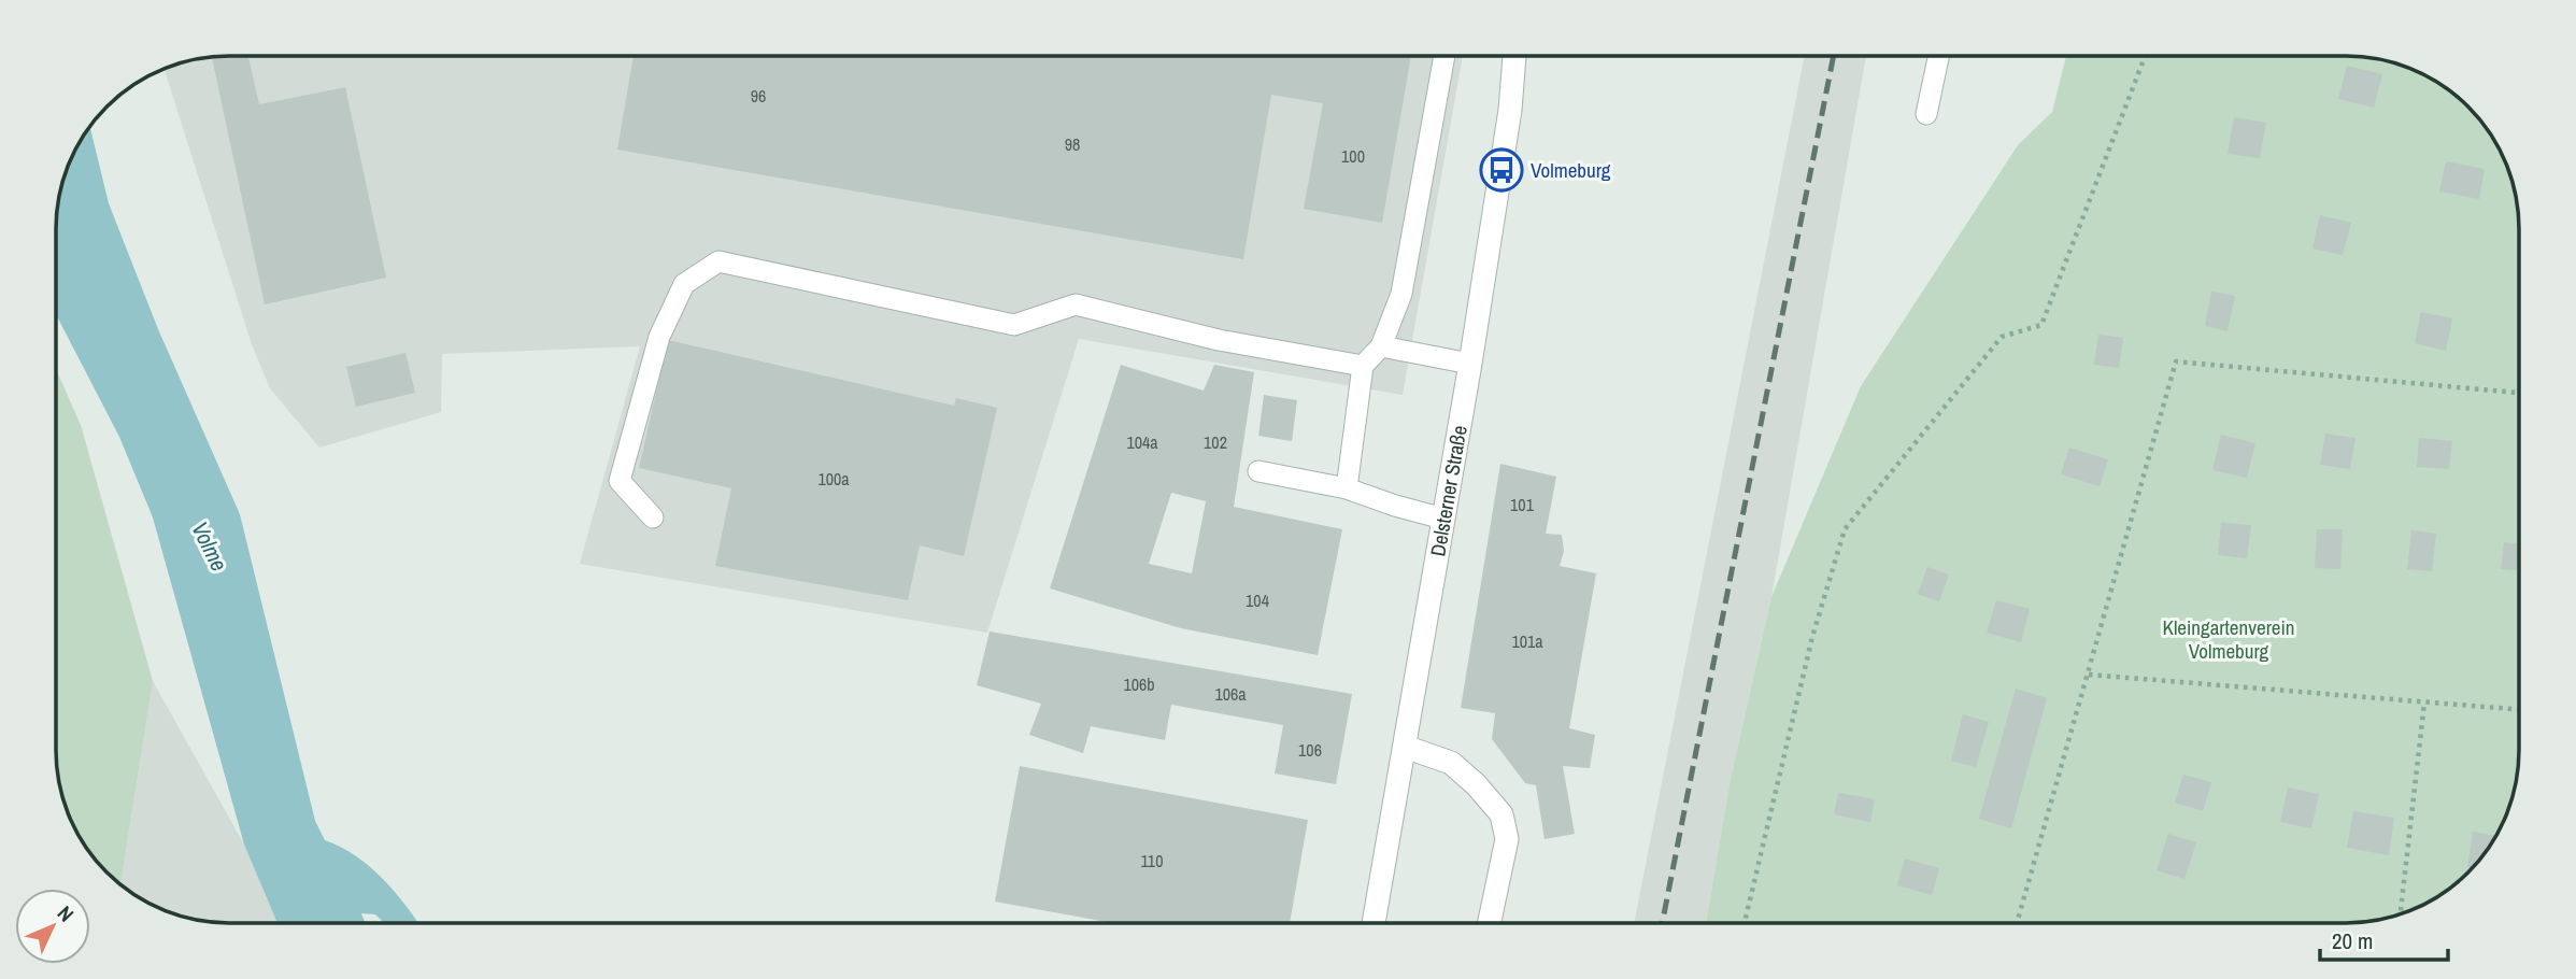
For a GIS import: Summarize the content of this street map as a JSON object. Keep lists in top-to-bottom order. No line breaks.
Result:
{"streets":{"street":["Delsterner Straße"]},"water":["Volme"],"parks":["Kleingartenverein Volmeburg"],"places":{"bus stop":["Volmeburg"]},"house_numbers":["96","98","100","104a","102","100a","101","104","101a","106b","106a","106","110"],"scale_bar":"20 m","north":"top right"}
